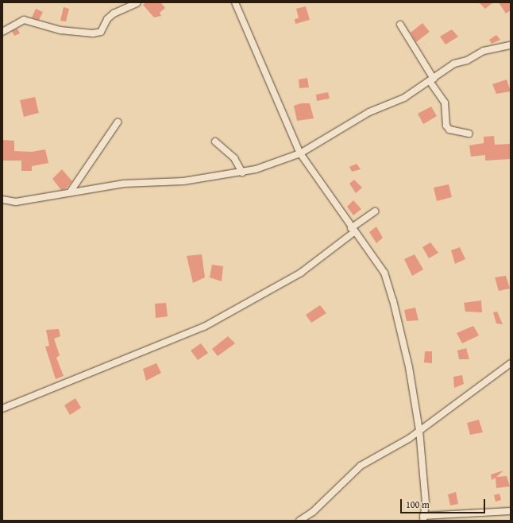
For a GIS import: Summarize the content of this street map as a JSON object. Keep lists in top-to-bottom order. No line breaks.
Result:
{"scale_bar":"100 m"}
